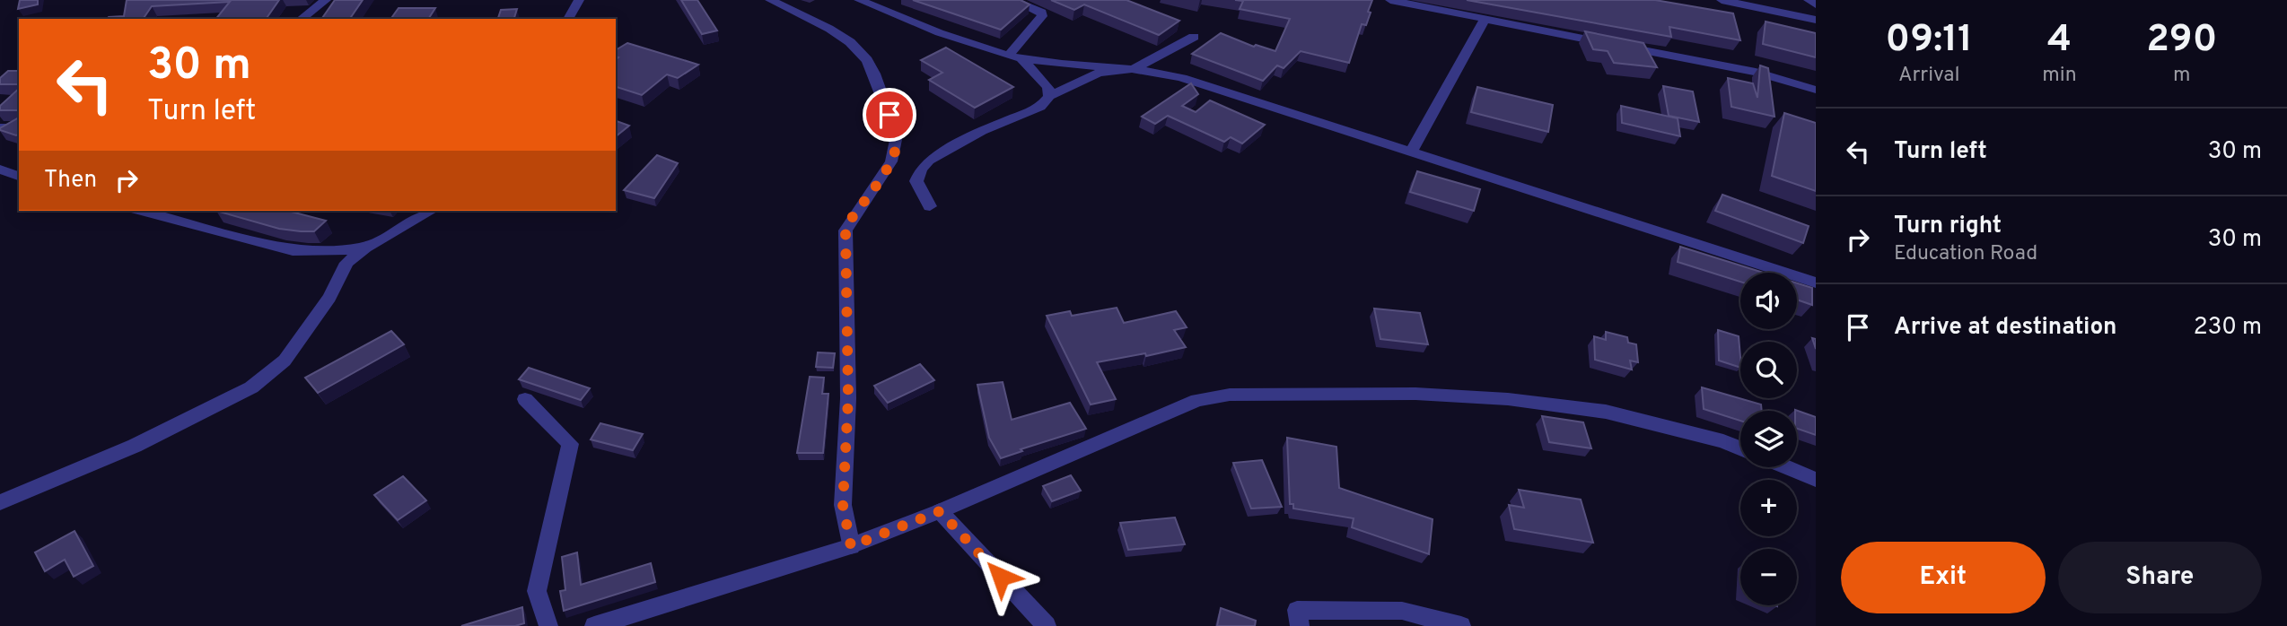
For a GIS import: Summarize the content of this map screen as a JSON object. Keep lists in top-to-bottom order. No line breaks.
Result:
{"page":{"eta":["09:11","Arrival","4","min","290","m"],"turn":["30 m","Turn left"],"list":[{"name":"Turn left","value":"30 m"},{"name":"Turn right","note":"Education Road","value":"30 m"},{"name":"Arrive at destination","value":"230 m"}],"then":"Then","map_buttons":["+","−"],"buttons":["Exit","Share"]}}
